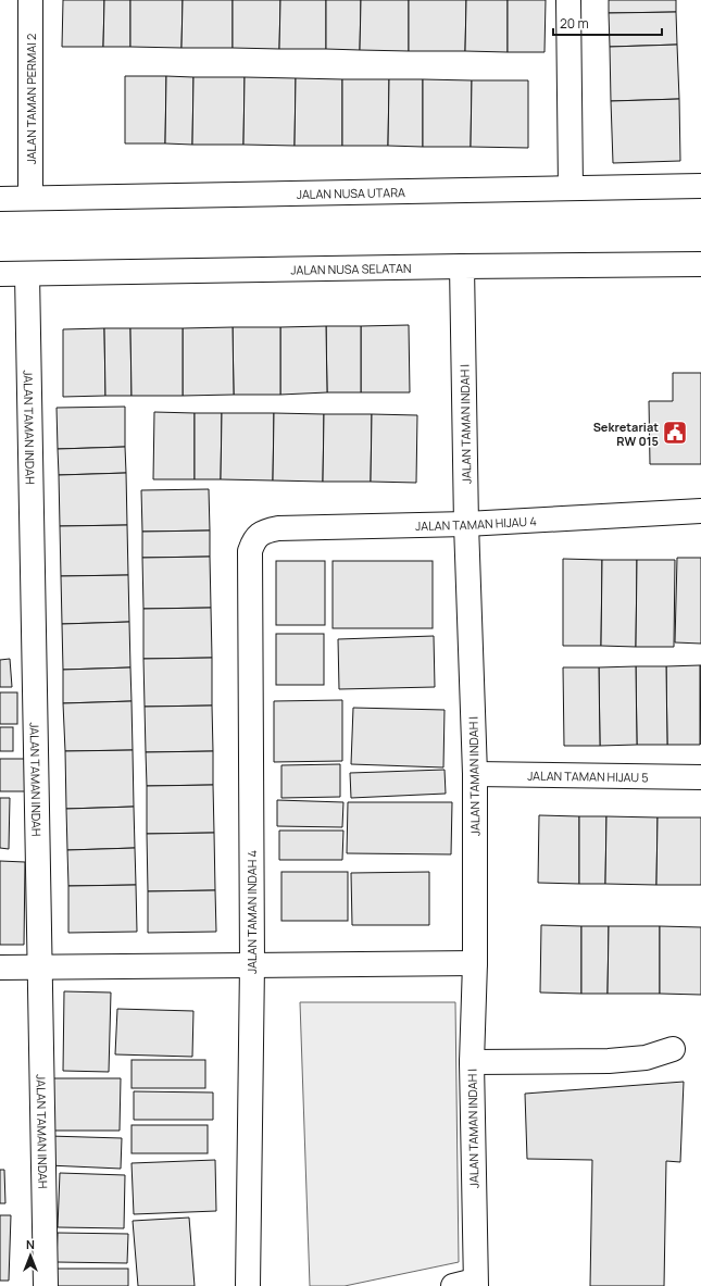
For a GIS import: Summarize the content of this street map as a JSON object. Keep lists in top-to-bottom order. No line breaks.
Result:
{"streets":{"street":["JALAN TAMAN PERMAI 2","JALAN NUSA UTARA","JALAN NUSA SELATAN","JALAN TAMAN INDAH I","JALAN TAMAN INDAH","JALAN TAMAN HIJAU 4","JALAN TAMAN HIJAU 5","JALAN TAMAN INDAH 4"]},"crossings":[["JALAN TAMAN PERMAI 2","JALAN NUSA UTARA"],["JALAN NUSA SELATAN","JALAN TAMAN INDAH I"],["JALAN NUSA SELATAN","JALAN TAMAN INDAH"],["JALAN TAMAN INDAH I","JALAN TAMAN HIJAU 4"],["JALAN TAMAN INDAH I","JALAN TAMAN HIJAU 5"],["JALAN TAMAN HIJAU 4","JALAN TAMAN INDAH 4"]],"places":{"public building":["Sekretariat RW 015"]},"scale_bar":"20 m","north":"top"}
